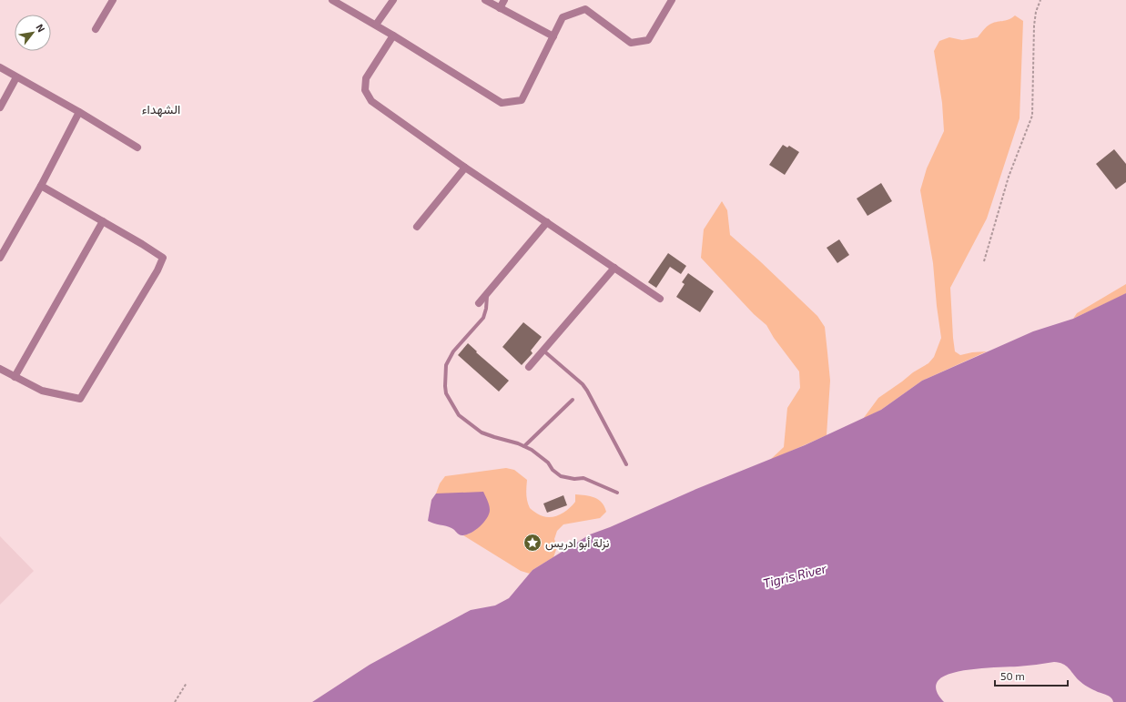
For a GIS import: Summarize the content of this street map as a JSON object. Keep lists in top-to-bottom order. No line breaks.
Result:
{"districts":["الشهداء"],"water":["Tigris River"],"places":{"place":["نزلة أبو ادريس"]},"scale_bar":"50 m","north":"top right"}
